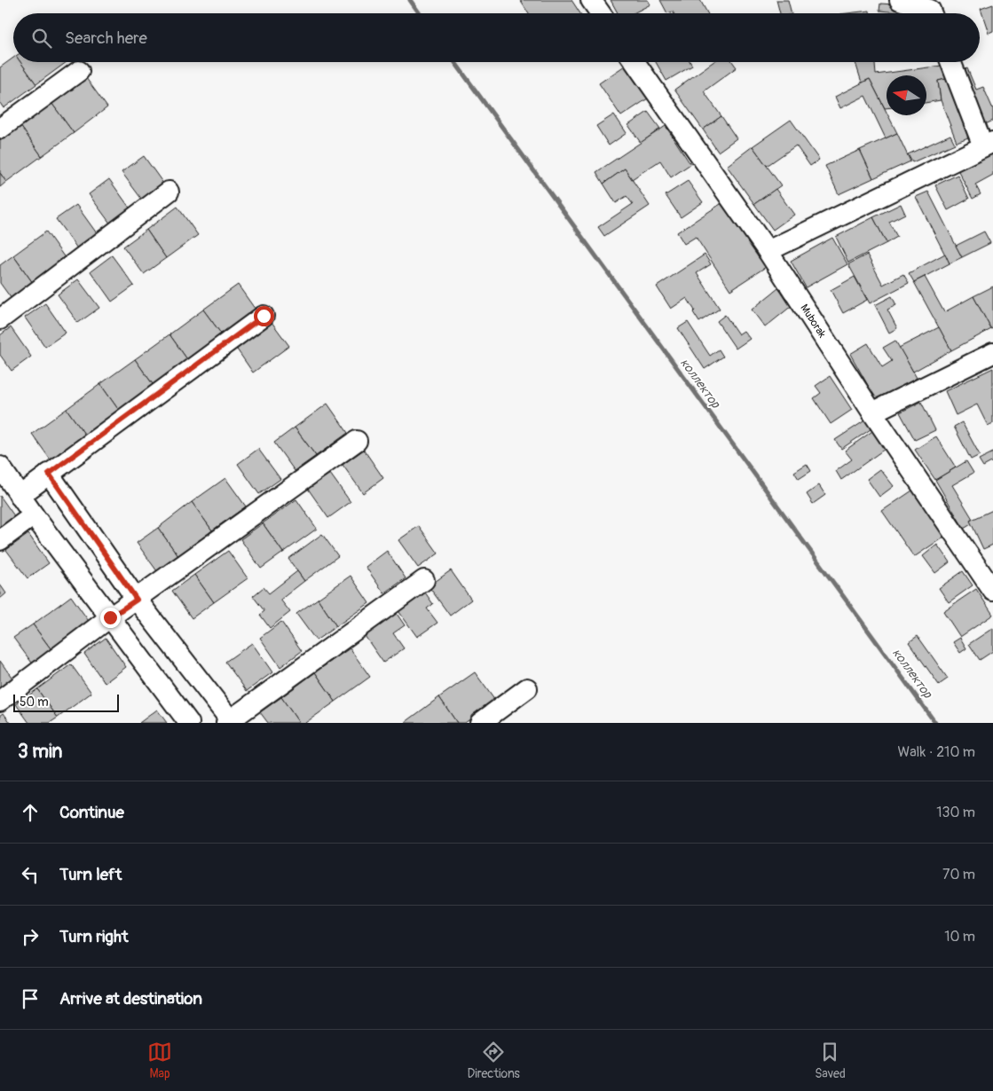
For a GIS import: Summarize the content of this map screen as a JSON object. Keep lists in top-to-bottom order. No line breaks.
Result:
{"streets":{"street":["Muborak"]},"water":["коллектор"],"scale_bar":"50 m","north":"left","page":{"search":"Search here","scale":"50 m","heading":["3 min","Walk · 210 m"],"list":[["Continue","130 m"],["Turn left","70 m"],["Turn right","10 m"],"Arrive at destination"],"nav":["Map","Directions","Saved"]}}
